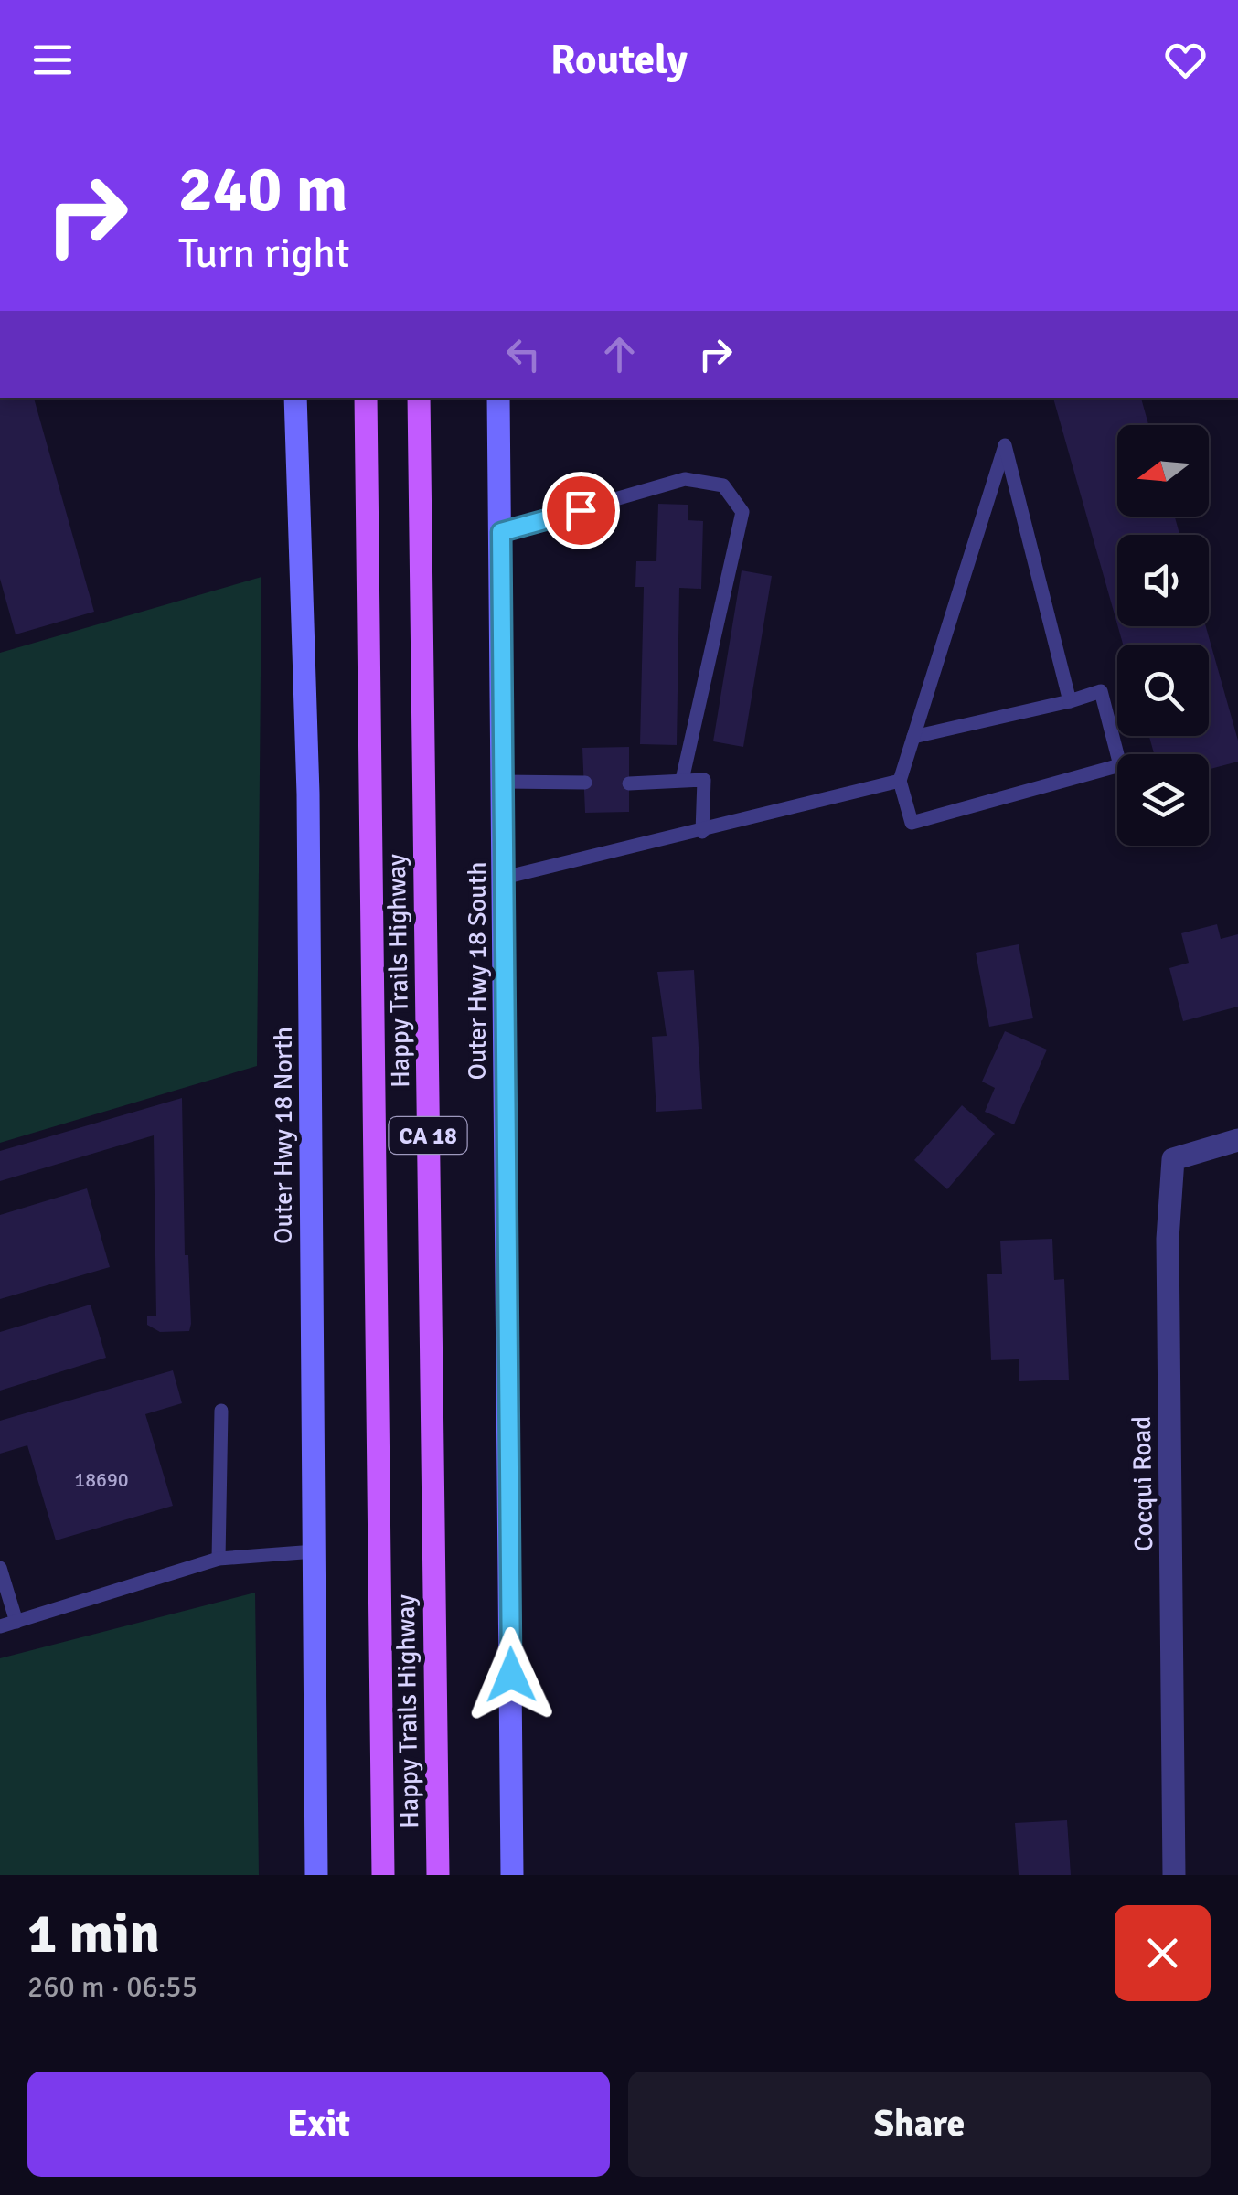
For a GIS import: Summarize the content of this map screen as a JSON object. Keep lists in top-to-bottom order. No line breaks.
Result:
{"streets":{"main road":["Happy Trails Highway","CA 18"],"street":["Outer Hwy 18 South","Outer Hwy 18 North","Cocqui Road"]},"house_numbers":["18690"],"north":"left","page":{"header":"Routely","turn":["240 m","Turn right"],"heading":["1 min","260 m · 06:55"],"buttons":["Exit","Share"]}}
